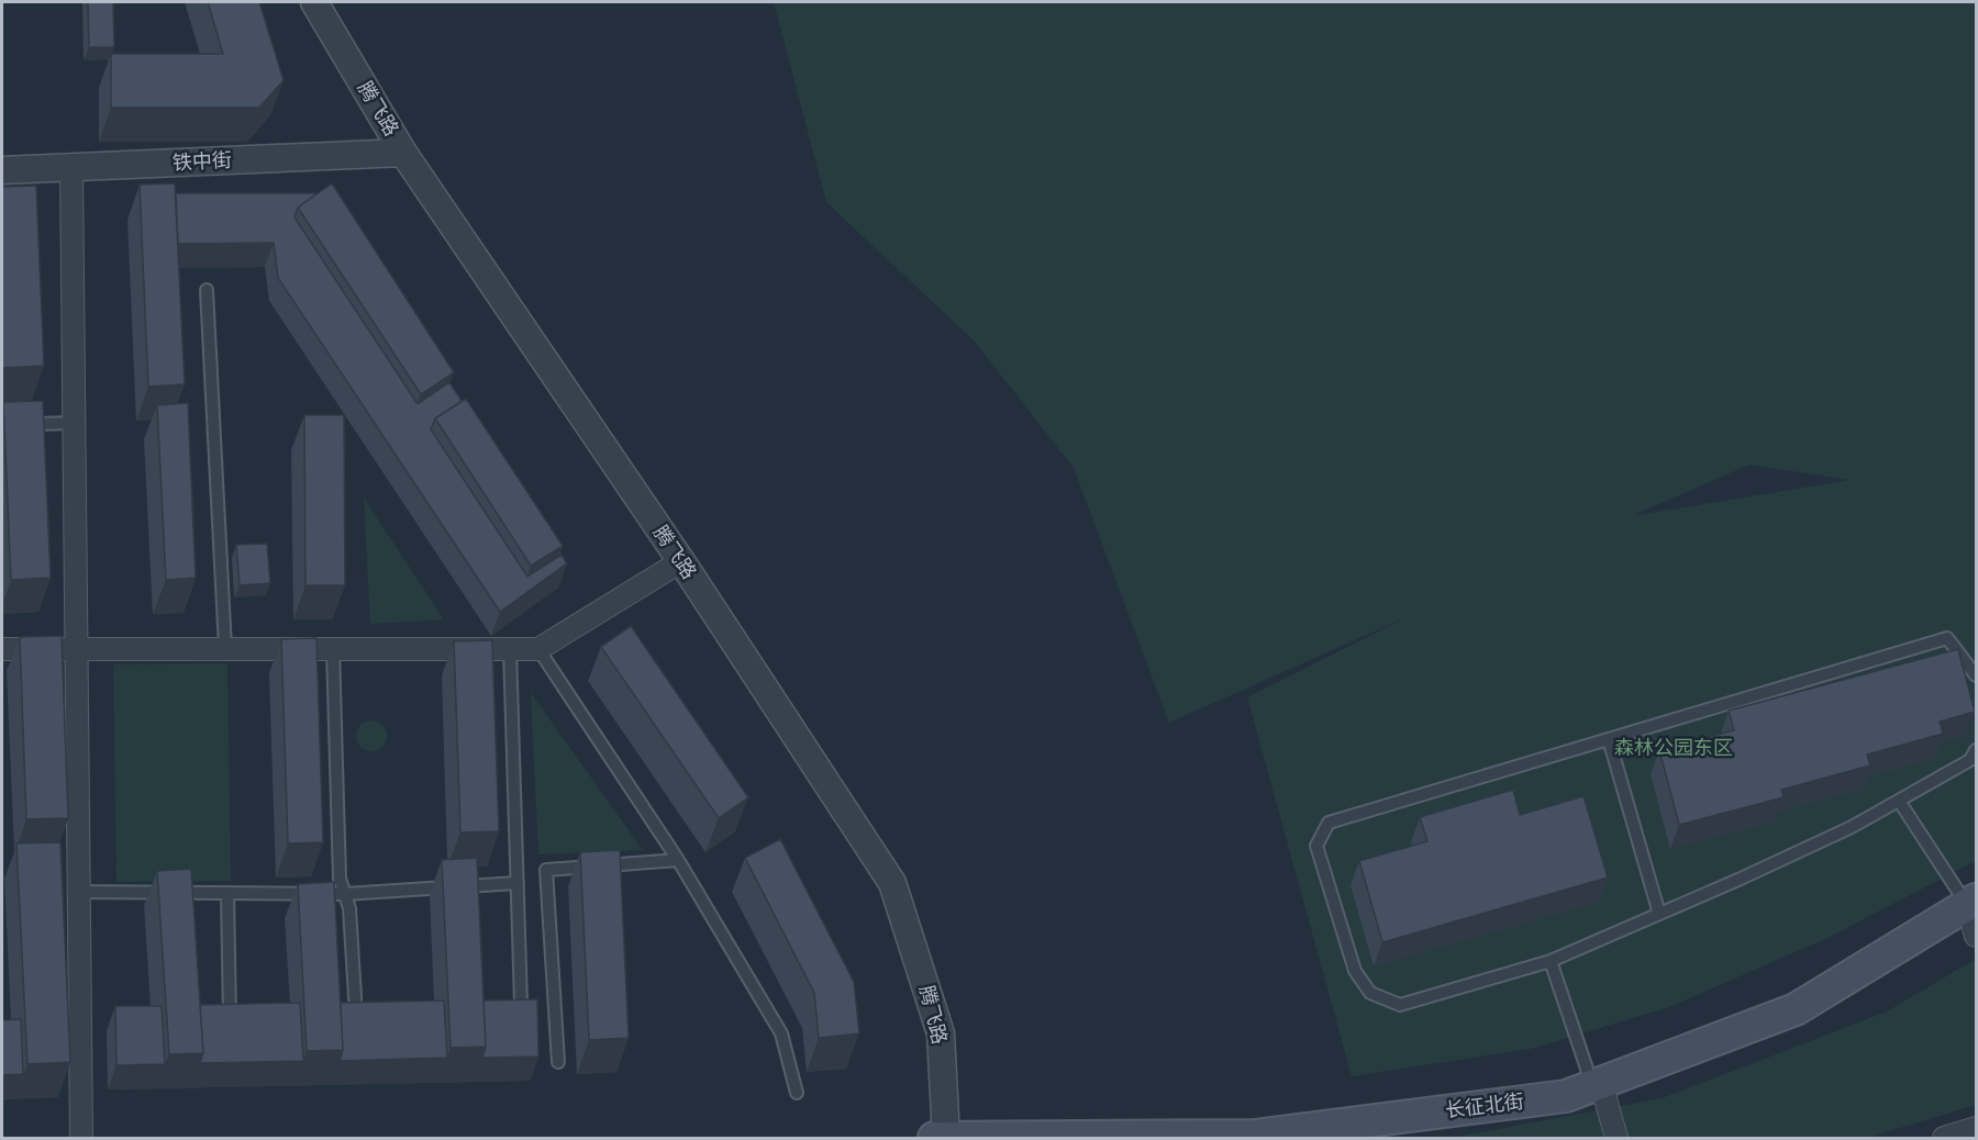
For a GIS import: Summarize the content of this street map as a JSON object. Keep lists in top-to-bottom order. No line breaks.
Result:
{"streets":{"main road":["长征北街"],"street":["腾飞路","铁中街"]},"crossings":[["腾飞路","铁中街"],["腾飞路","长征北街"]],"parks":["森林公园东区"]}
